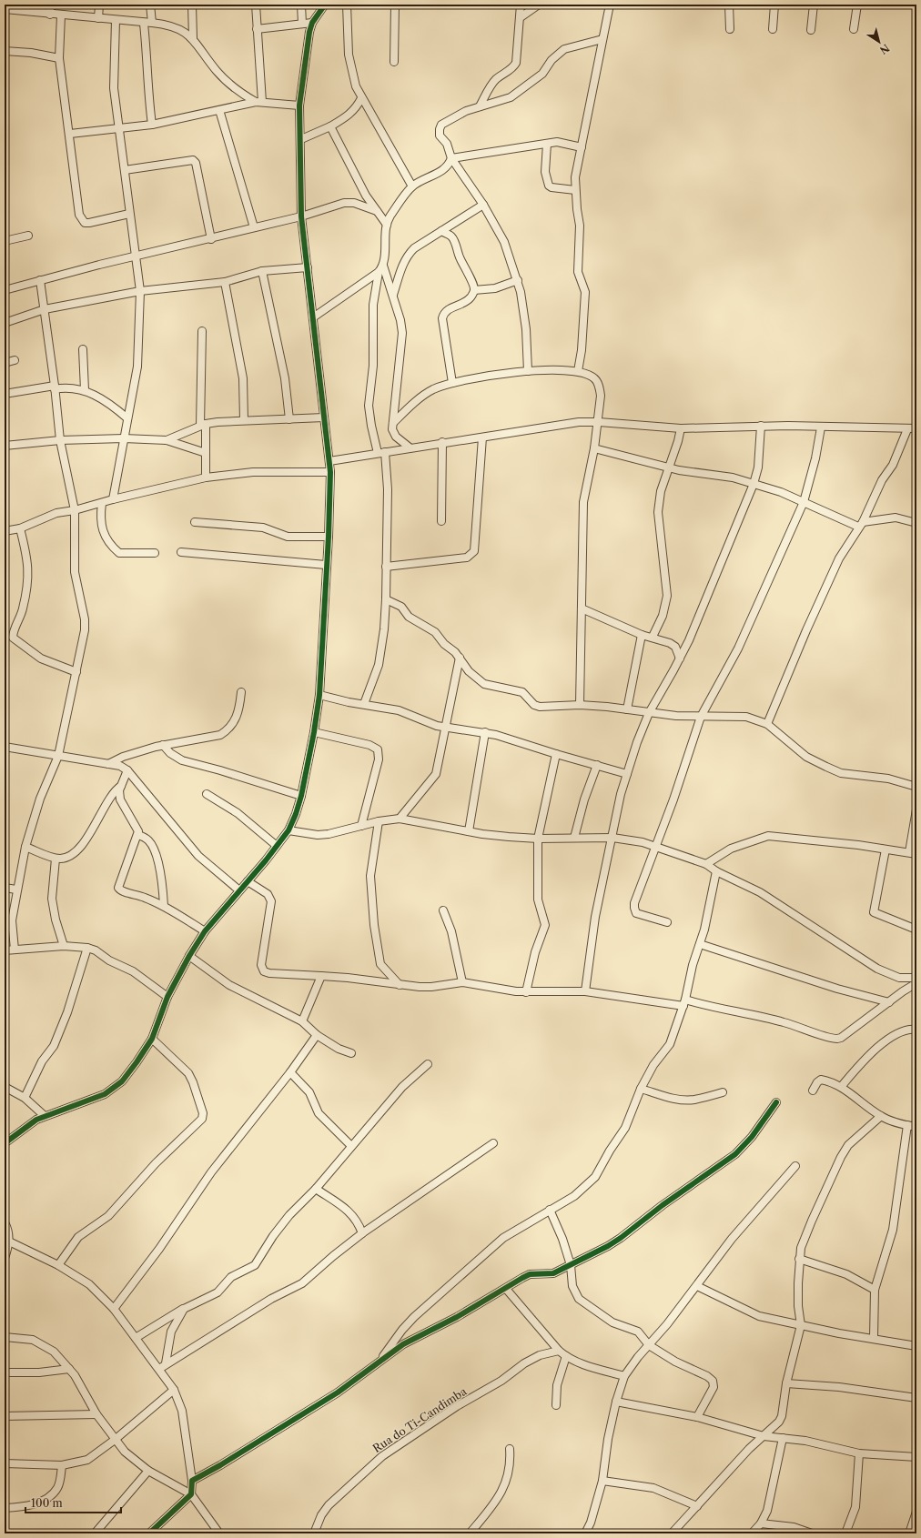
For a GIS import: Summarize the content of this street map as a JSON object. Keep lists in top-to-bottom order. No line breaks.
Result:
{"streets":{"street":["Rua do Ti-Candimba"]},"scale_bar":"100 m","north":"bottom right"}
